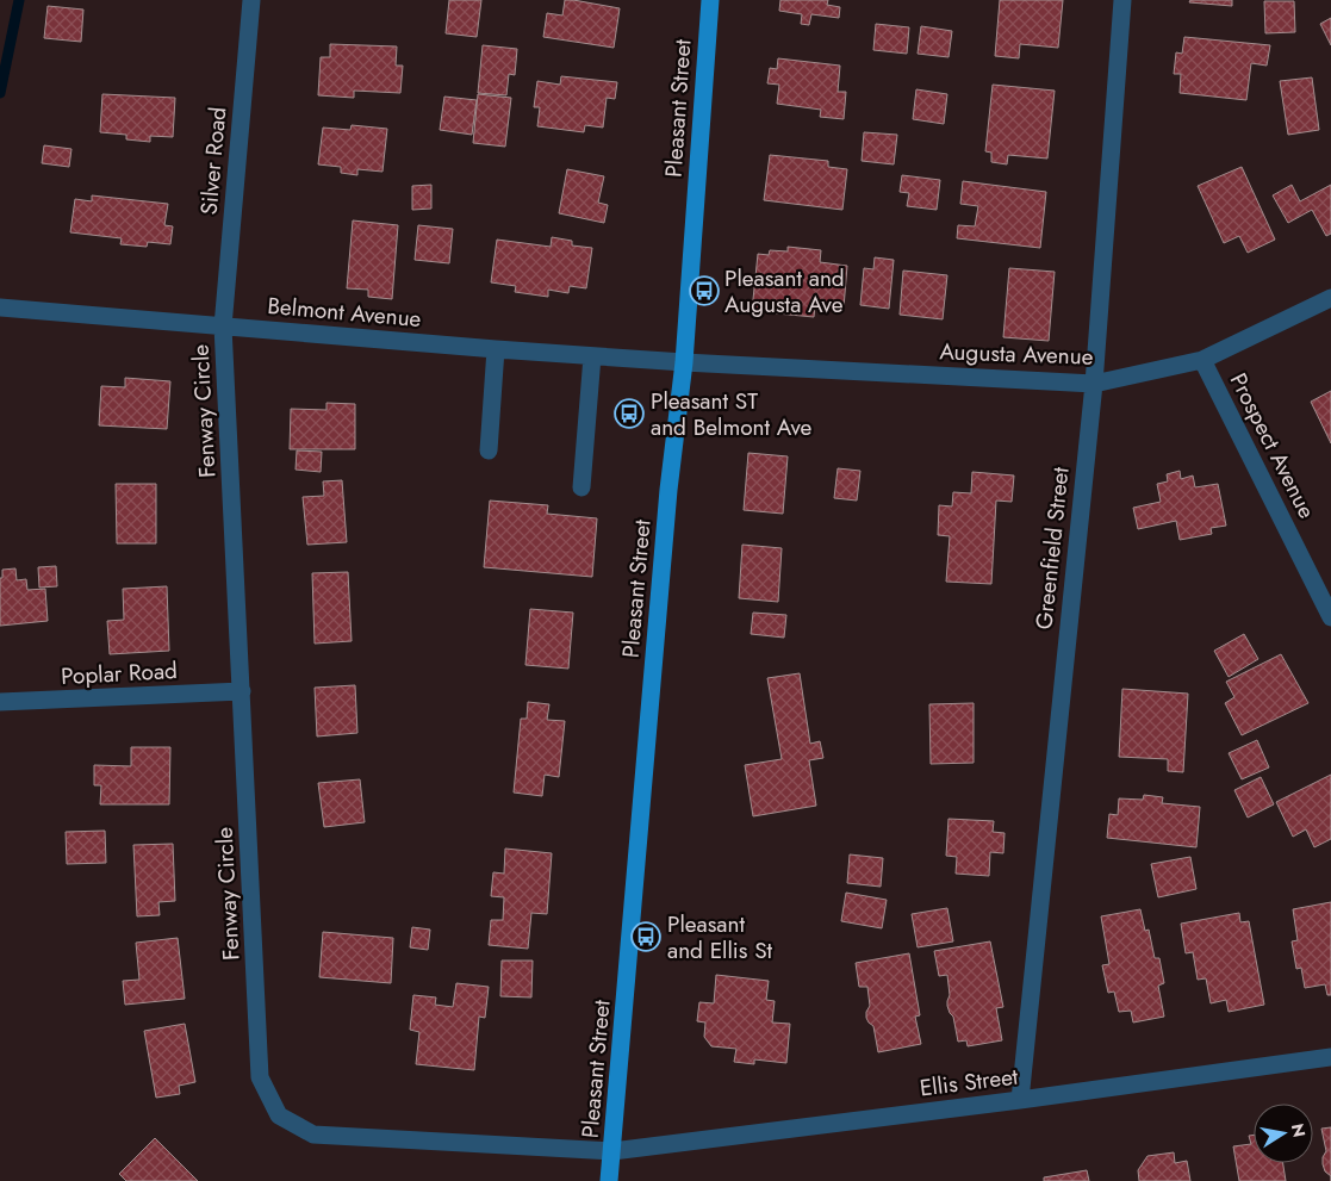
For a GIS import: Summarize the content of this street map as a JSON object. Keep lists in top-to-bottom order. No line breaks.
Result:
{"streets":{"main road":["Pleasant Street"],"street":["Silver Road","Belmont Avenue","Augusta Avenue","Fenway Circle","Prospect Avenue","Greenfield Street","Poplar Road","Ellis Street"]},"crossings":[["Pleasant Street","Belmont Avenue"],["Pleasant Street","Augusta Avenue"],["Pleasant Street","Fenway Circle"],["Pleasant Street","Ellis Street"],["Silver Road","Belmont Avenue"],["Silver Road","Fenway Circle"],["Belmont Avenue","Augusta Avenue"],["Belmont Avenue","Fenway Circle"],["Augusta Avenue","Prospect Avenue"],["Augusta Avenue","Greenfield Street"],["Fenway Circle","Poplar Road"],["Fenway Circle","Ellis Street"],["Greenfield Street","Ellis Street"]],"places":{"bus stop":["Pleasant and Augusta Ave","Pleasant ST and Belmont Ave","Pleasant and Ellis St"]},"north":"right"}
